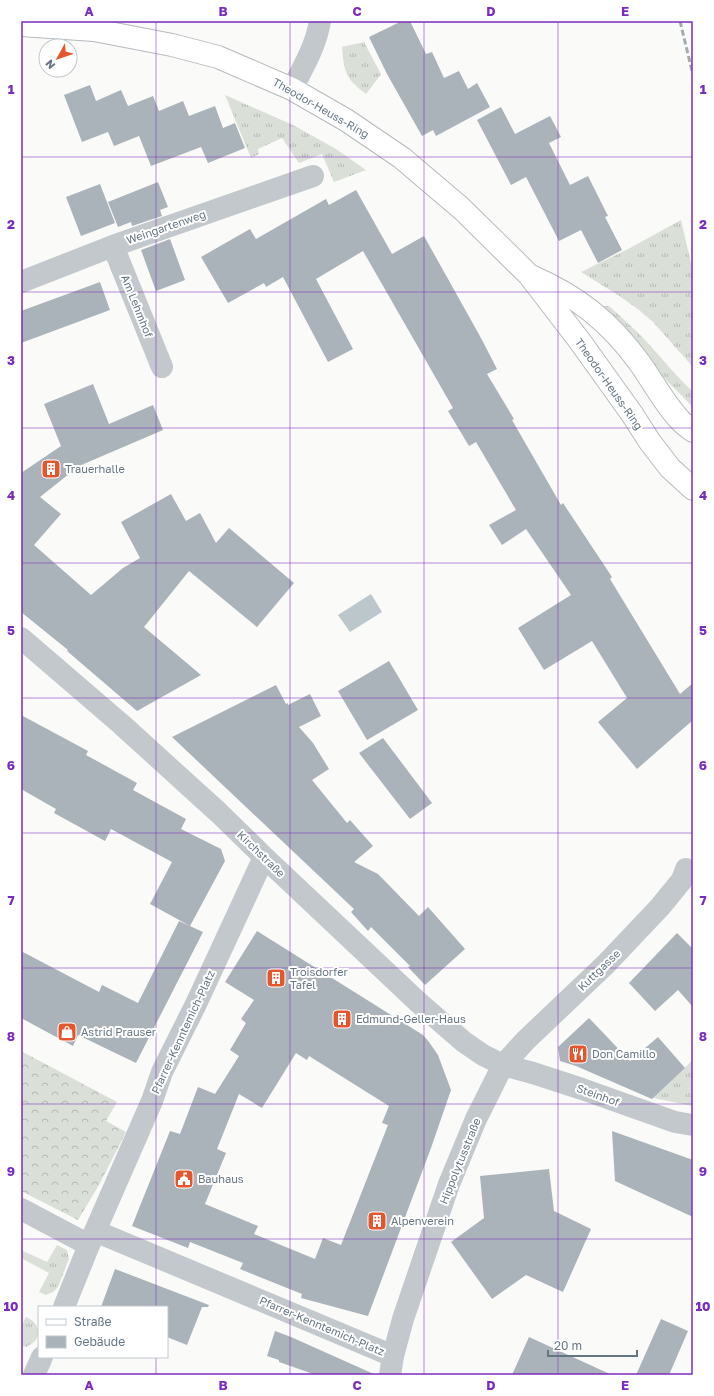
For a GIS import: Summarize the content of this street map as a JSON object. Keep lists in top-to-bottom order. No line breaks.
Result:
{"streets":{"main road":["Theodor-Heuss-Ring"],"street":["Weingartenweg","Am Lehmhof","Kirchstraße","Kuttgasse","Pfarrer-Kenntemich-Platz","Steinhof","Hippolytusstraße"]},"crossings":[["Weingartenweg","Am Lehmhof"],["Kirchstraße","Kuttgasse"],["Kirchstraße","Pfarrer-Kenntemich-Platz"],["Kirchstraße","Steinhof"],["Kirchstraße","Hippolytusstraße"],["Kuttgasse","Steinhof"],["Kuttgasse","Hippolytusstraße"],["Pfarrer-Kenntemich-Platz","Hippolytusstraße"],["Steinhof","Hippolytusstraße"]],"places":{"building":["Trauerhalle","Troisdorfer Tafel","Edmund-Geller-Haus","Alpenverein"],"shop":["Astrid Prauser"],"restaurant":["Don Camillo"],"public building":["Bauhaus"]},"legend":["Straße","Gebäude"],"scale_bar":"20 m","north":"bottom left","grid":{"columns":["A","B","C","D","E"],"rows":["1","2","3","4","5","6","7","8","9","10"]}}
